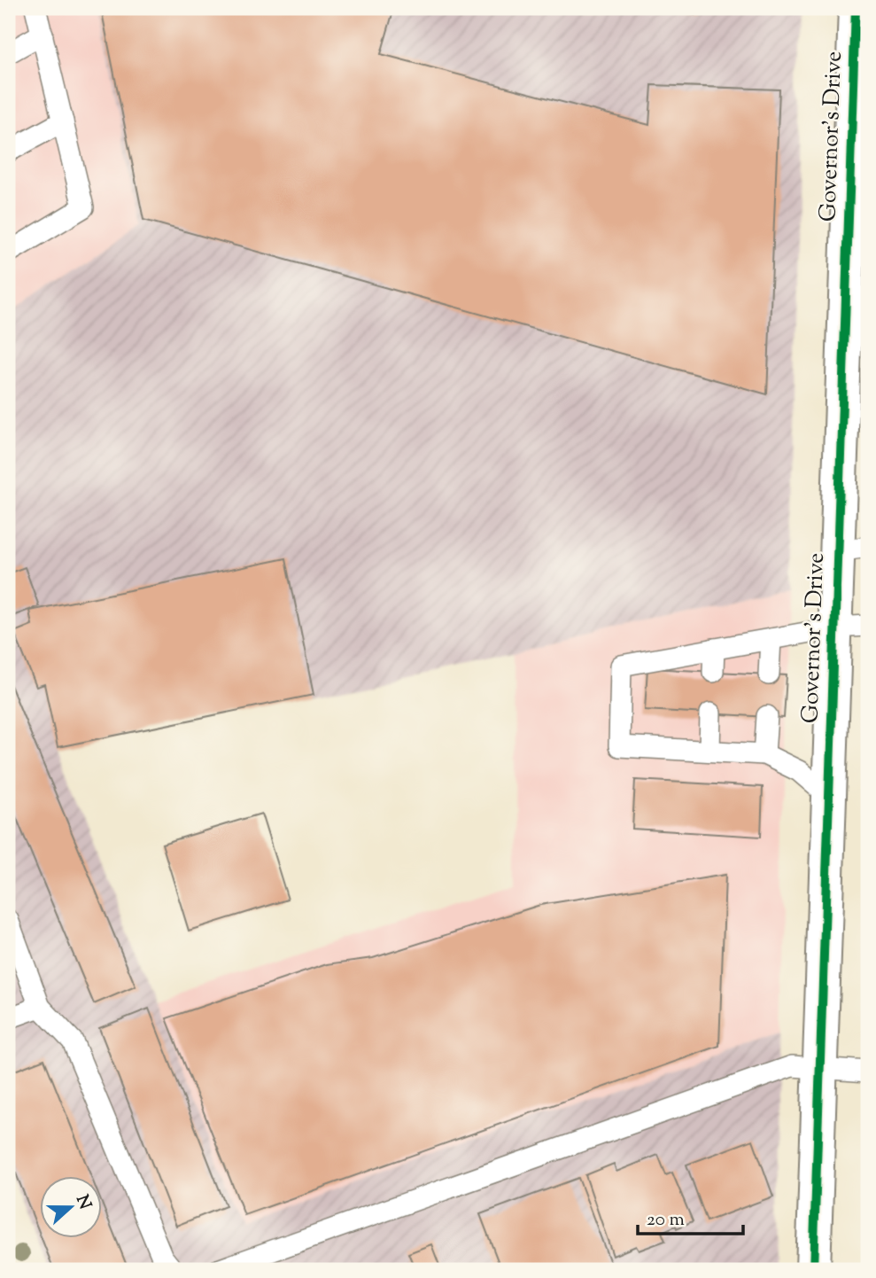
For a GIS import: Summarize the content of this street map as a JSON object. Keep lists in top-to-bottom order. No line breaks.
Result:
{"streets":{"highway":["Governor's Drive"]},"scale_bar":"20 m","north":"right"}
